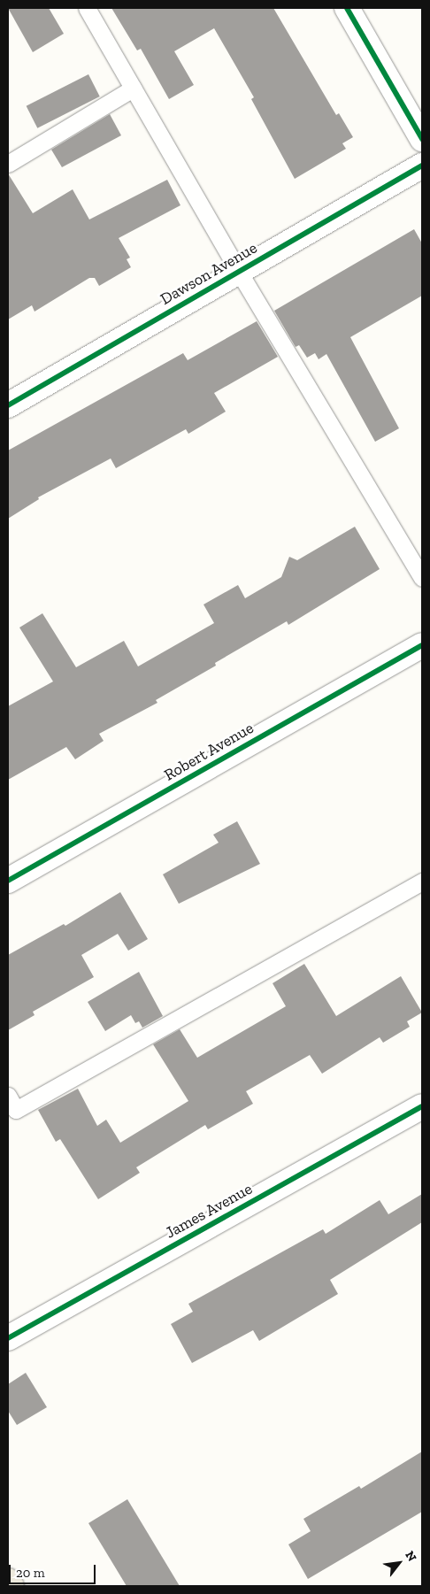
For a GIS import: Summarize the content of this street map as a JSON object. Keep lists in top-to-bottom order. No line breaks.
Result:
{"streets":{"street":["Dawson Avenue","Robert Avenue","James Avenue"]},"scale_bar":"20 m","north":"top right"}
